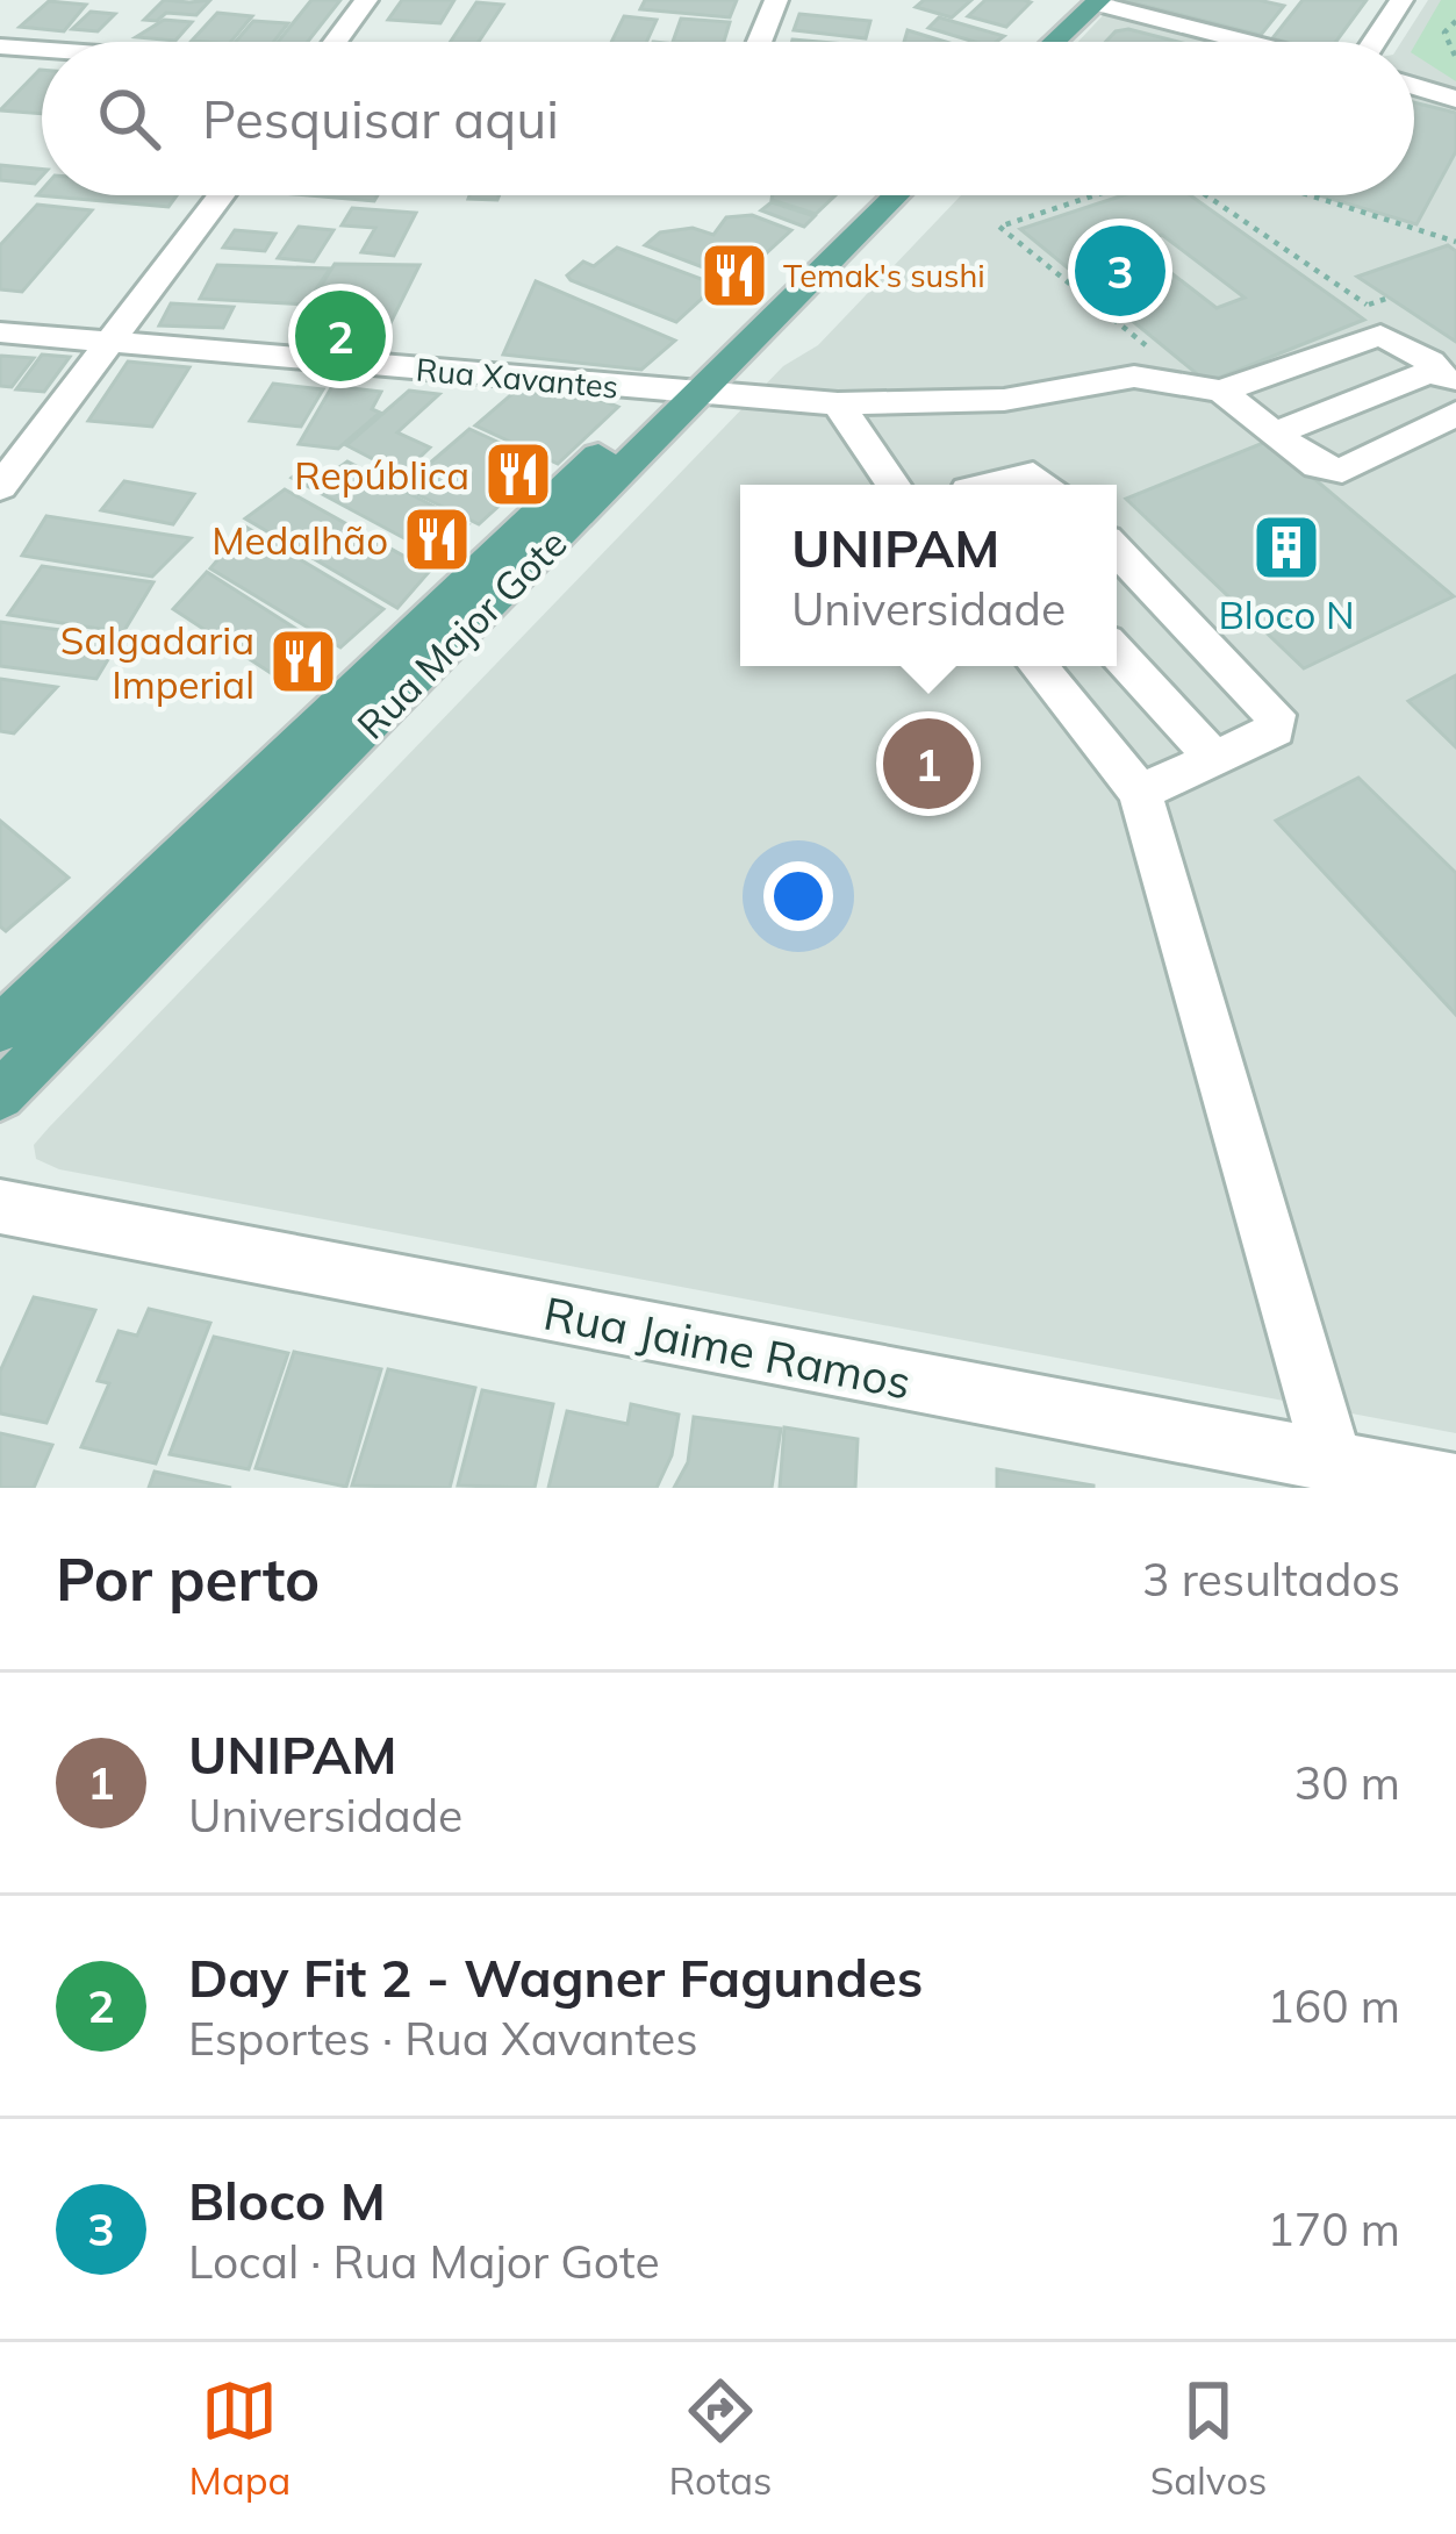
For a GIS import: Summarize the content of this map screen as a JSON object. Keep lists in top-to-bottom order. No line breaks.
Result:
{"streets":{"main road":["Rua Major Gote"],"street":["Rua Xavantes","Rua Jaime Ramos"]},"crossings":[["Rua Xavantes","Rua Major Gote"]],"places":{"restaurant":["Temak's sushi","República","Medalhão","Salgadaria Imperial"],"building":["Bloco N"]},"page":{"search":"Pesquisar aqui","pins":["3","2","1"],"popup":["UNIPAM","Universidade"],"heading":["Por perto","3 resultados"],"list":[{"mark":"1","name":"UNIPAM","note":"Universidade","value":"30 m"},{"mark":"2","name":"Day Fit 2 - Wagner Fagundes","note":"Esportes · Rua Xavantes","value":"160 m"},{"mark":"3","name":"Bloco M","note":"Local · Rua Major Gote","value":"170 m"}],"nav":["Mapa","Rotas","Salvos"]}}
